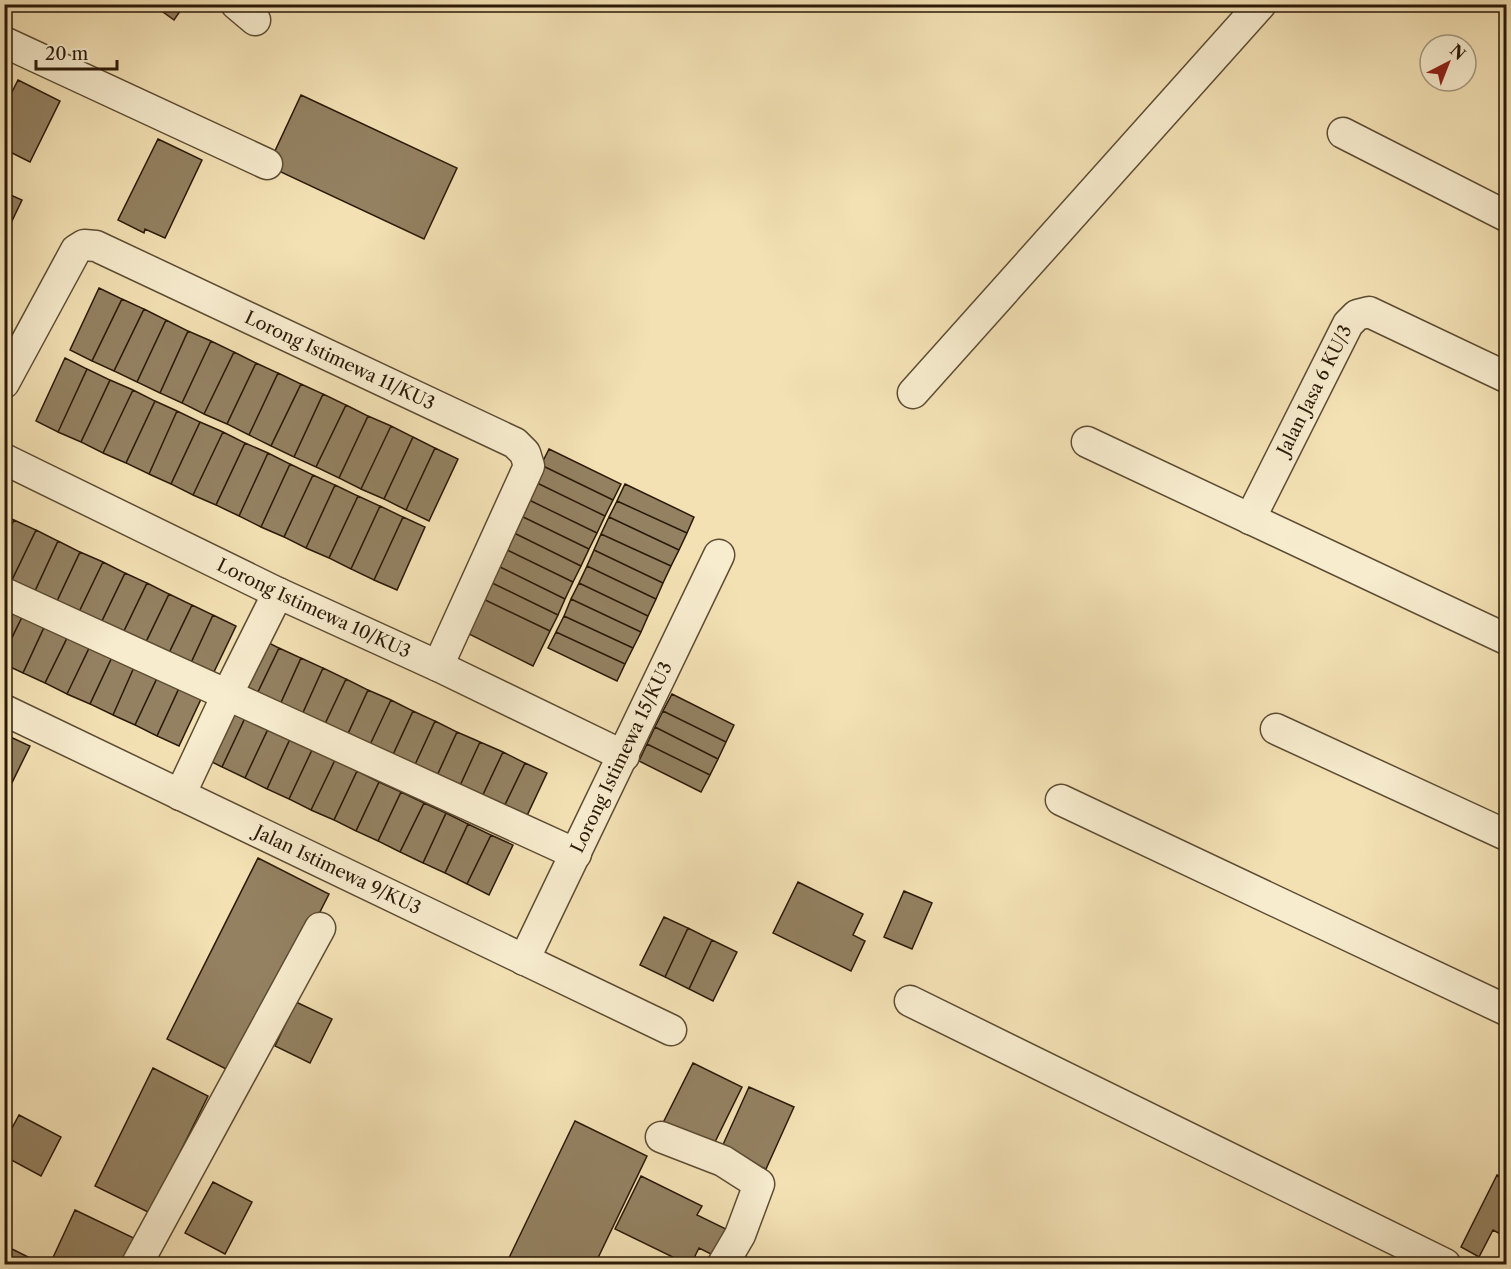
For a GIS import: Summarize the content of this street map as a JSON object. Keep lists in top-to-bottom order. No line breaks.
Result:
{"streets":{"street":["Lorong Istimewa 11/KU3","Jalan Jasa 6 KU/3","Lorong Istimewa 10/KU3","Lorong Istimewa 15/KU3","Jalan Istimewa 9/KU3"]},"crossings":[["Lorong Istimewa 11/KU3","Lorong Istimewa 10/KU3"],["Lorong Istimewa 10/KU3","Lorong Istimewa 15/KU3"],["Lorong Istimewa 15/KU3","Jalan Istimewa 9/KU3"]],"scale_bar":"20 m","north":"top right"}
